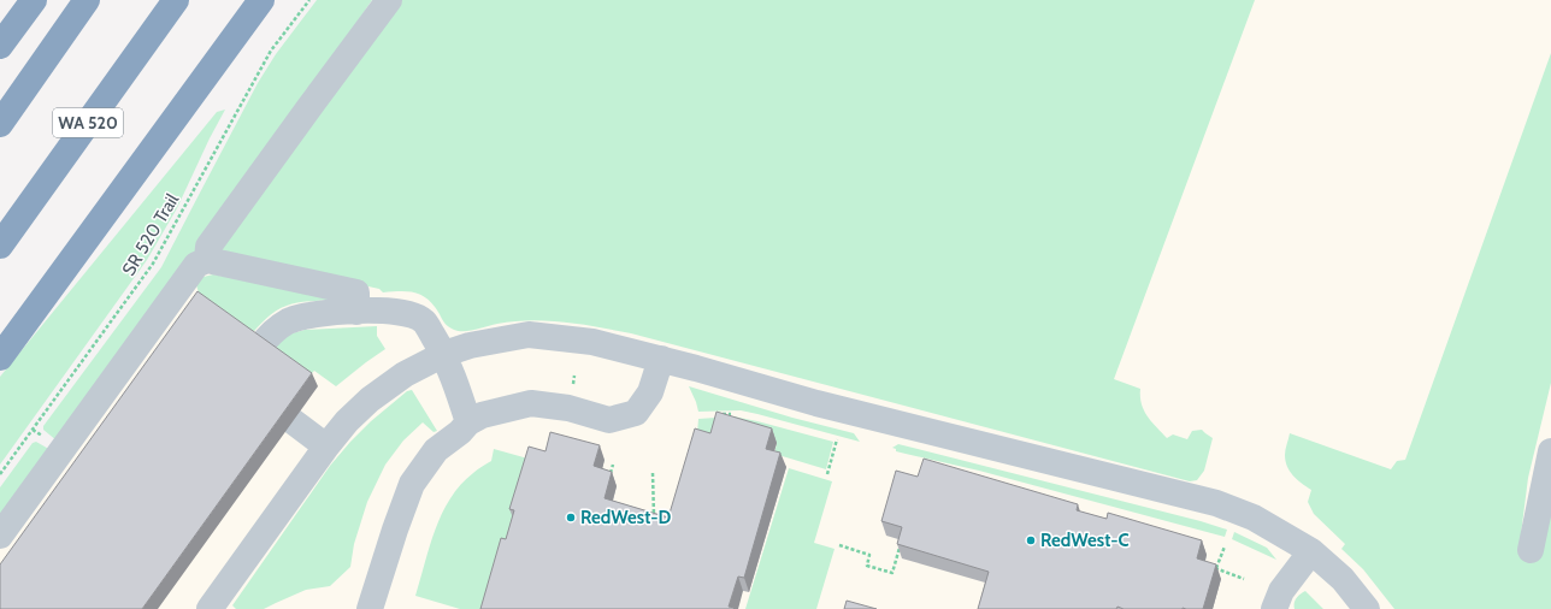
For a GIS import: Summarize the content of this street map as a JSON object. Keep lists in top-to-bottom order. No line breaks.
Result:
{"streets":{"highway":["WA 520"],"path":["SR 520 Trail"]},"places":["RedWest-D","RedWest-C"]}
